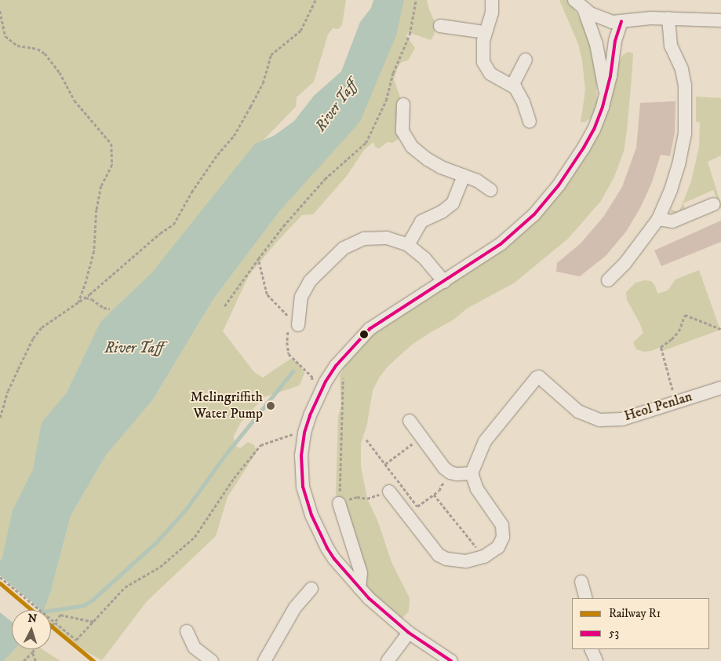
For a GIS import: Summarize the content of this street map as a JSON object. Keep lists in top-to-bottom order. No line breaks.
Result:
{"streets":{"street":["Heol Penlan"]},"water":["River Taff"],"places":["Melingriffith Water Pump"],"lines":["transit line 53","rail line R1"],"legend":["Railway R1","53"],"north":"top"}
